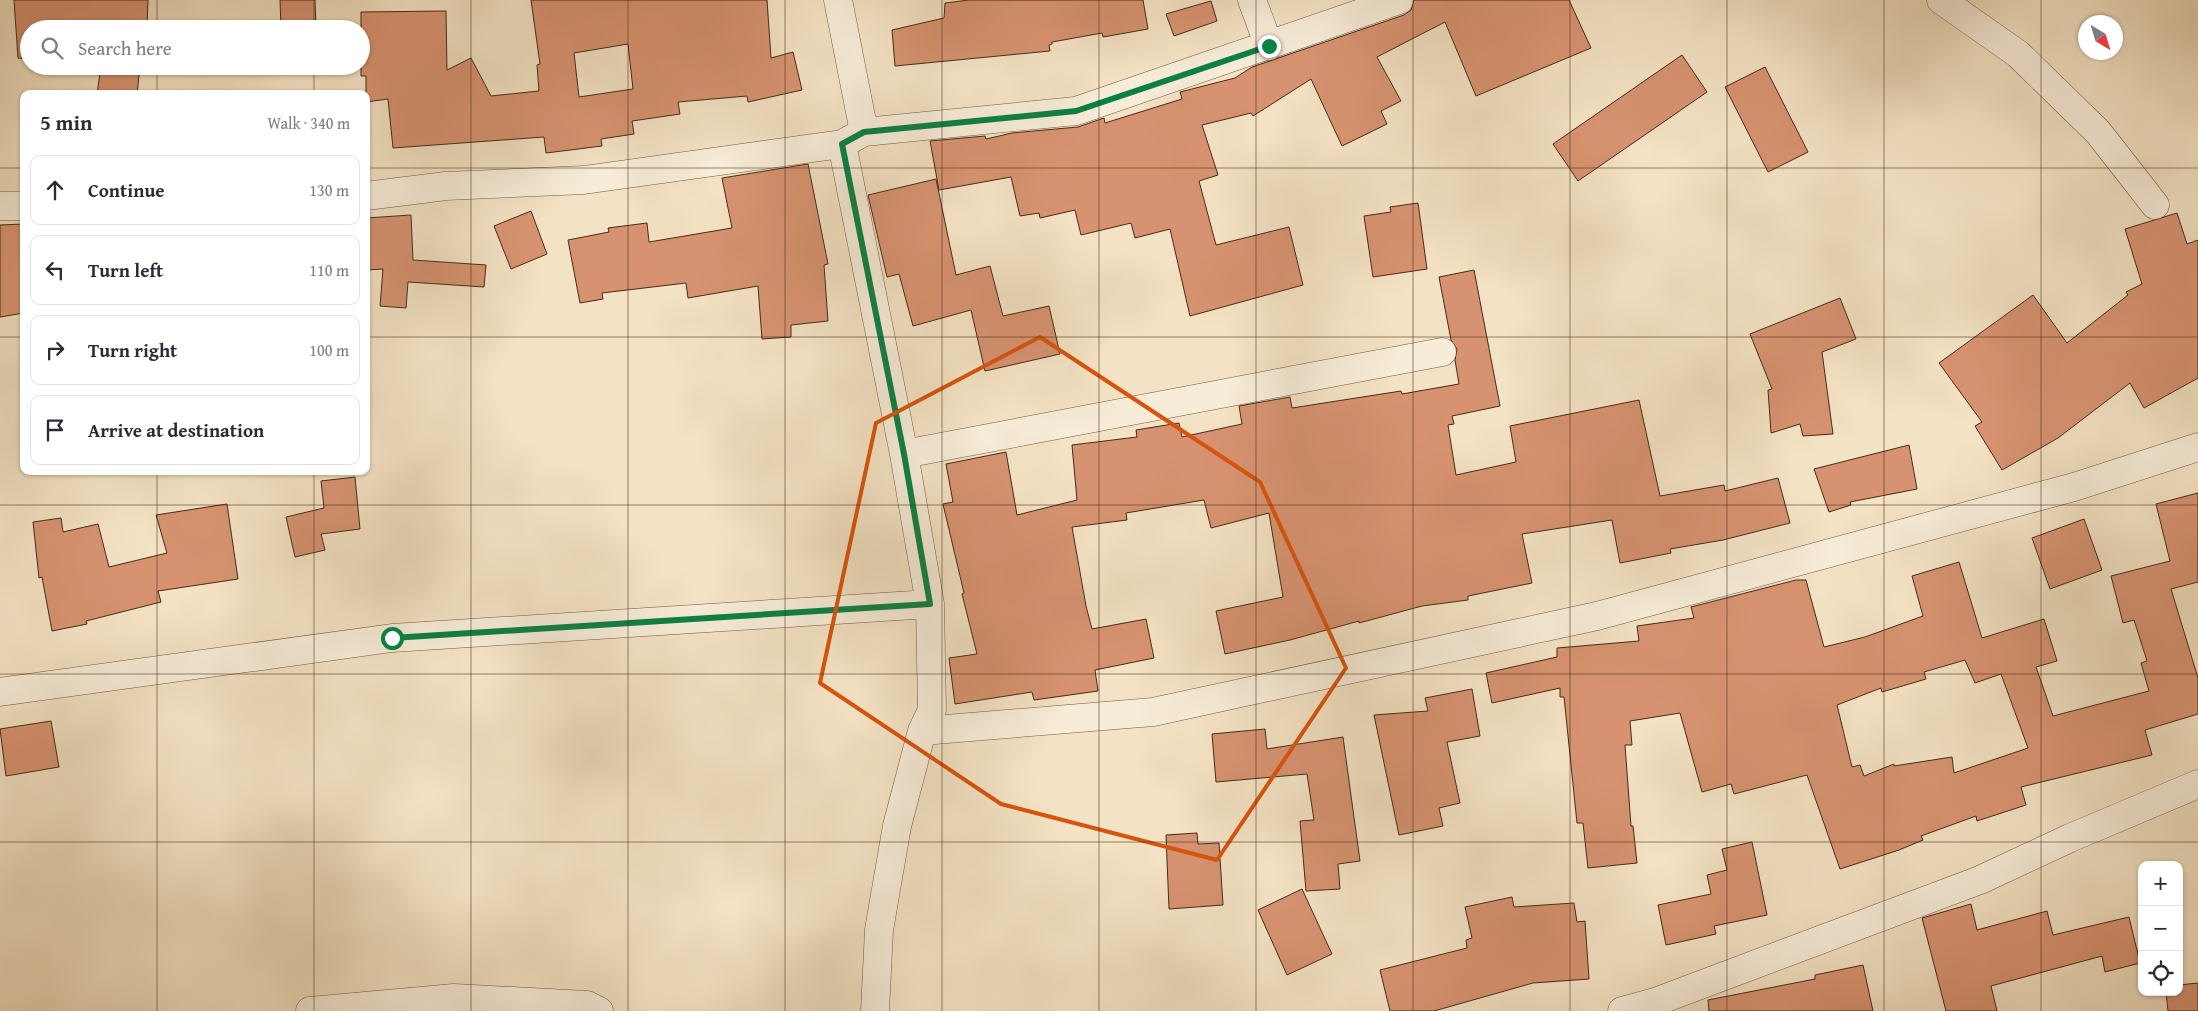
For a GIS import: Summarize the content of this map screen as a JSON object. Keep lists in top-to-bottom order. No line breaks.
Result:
{"north":"bottom right","page":{"search":"Search here","heading":["5 min","Walk · 340 m"],"list":[["Continue","130 m"],["Turn left","110 m"],["Turn right","100 m"],"Arrive at destination"],"map_buttons":["+","−"]}}
